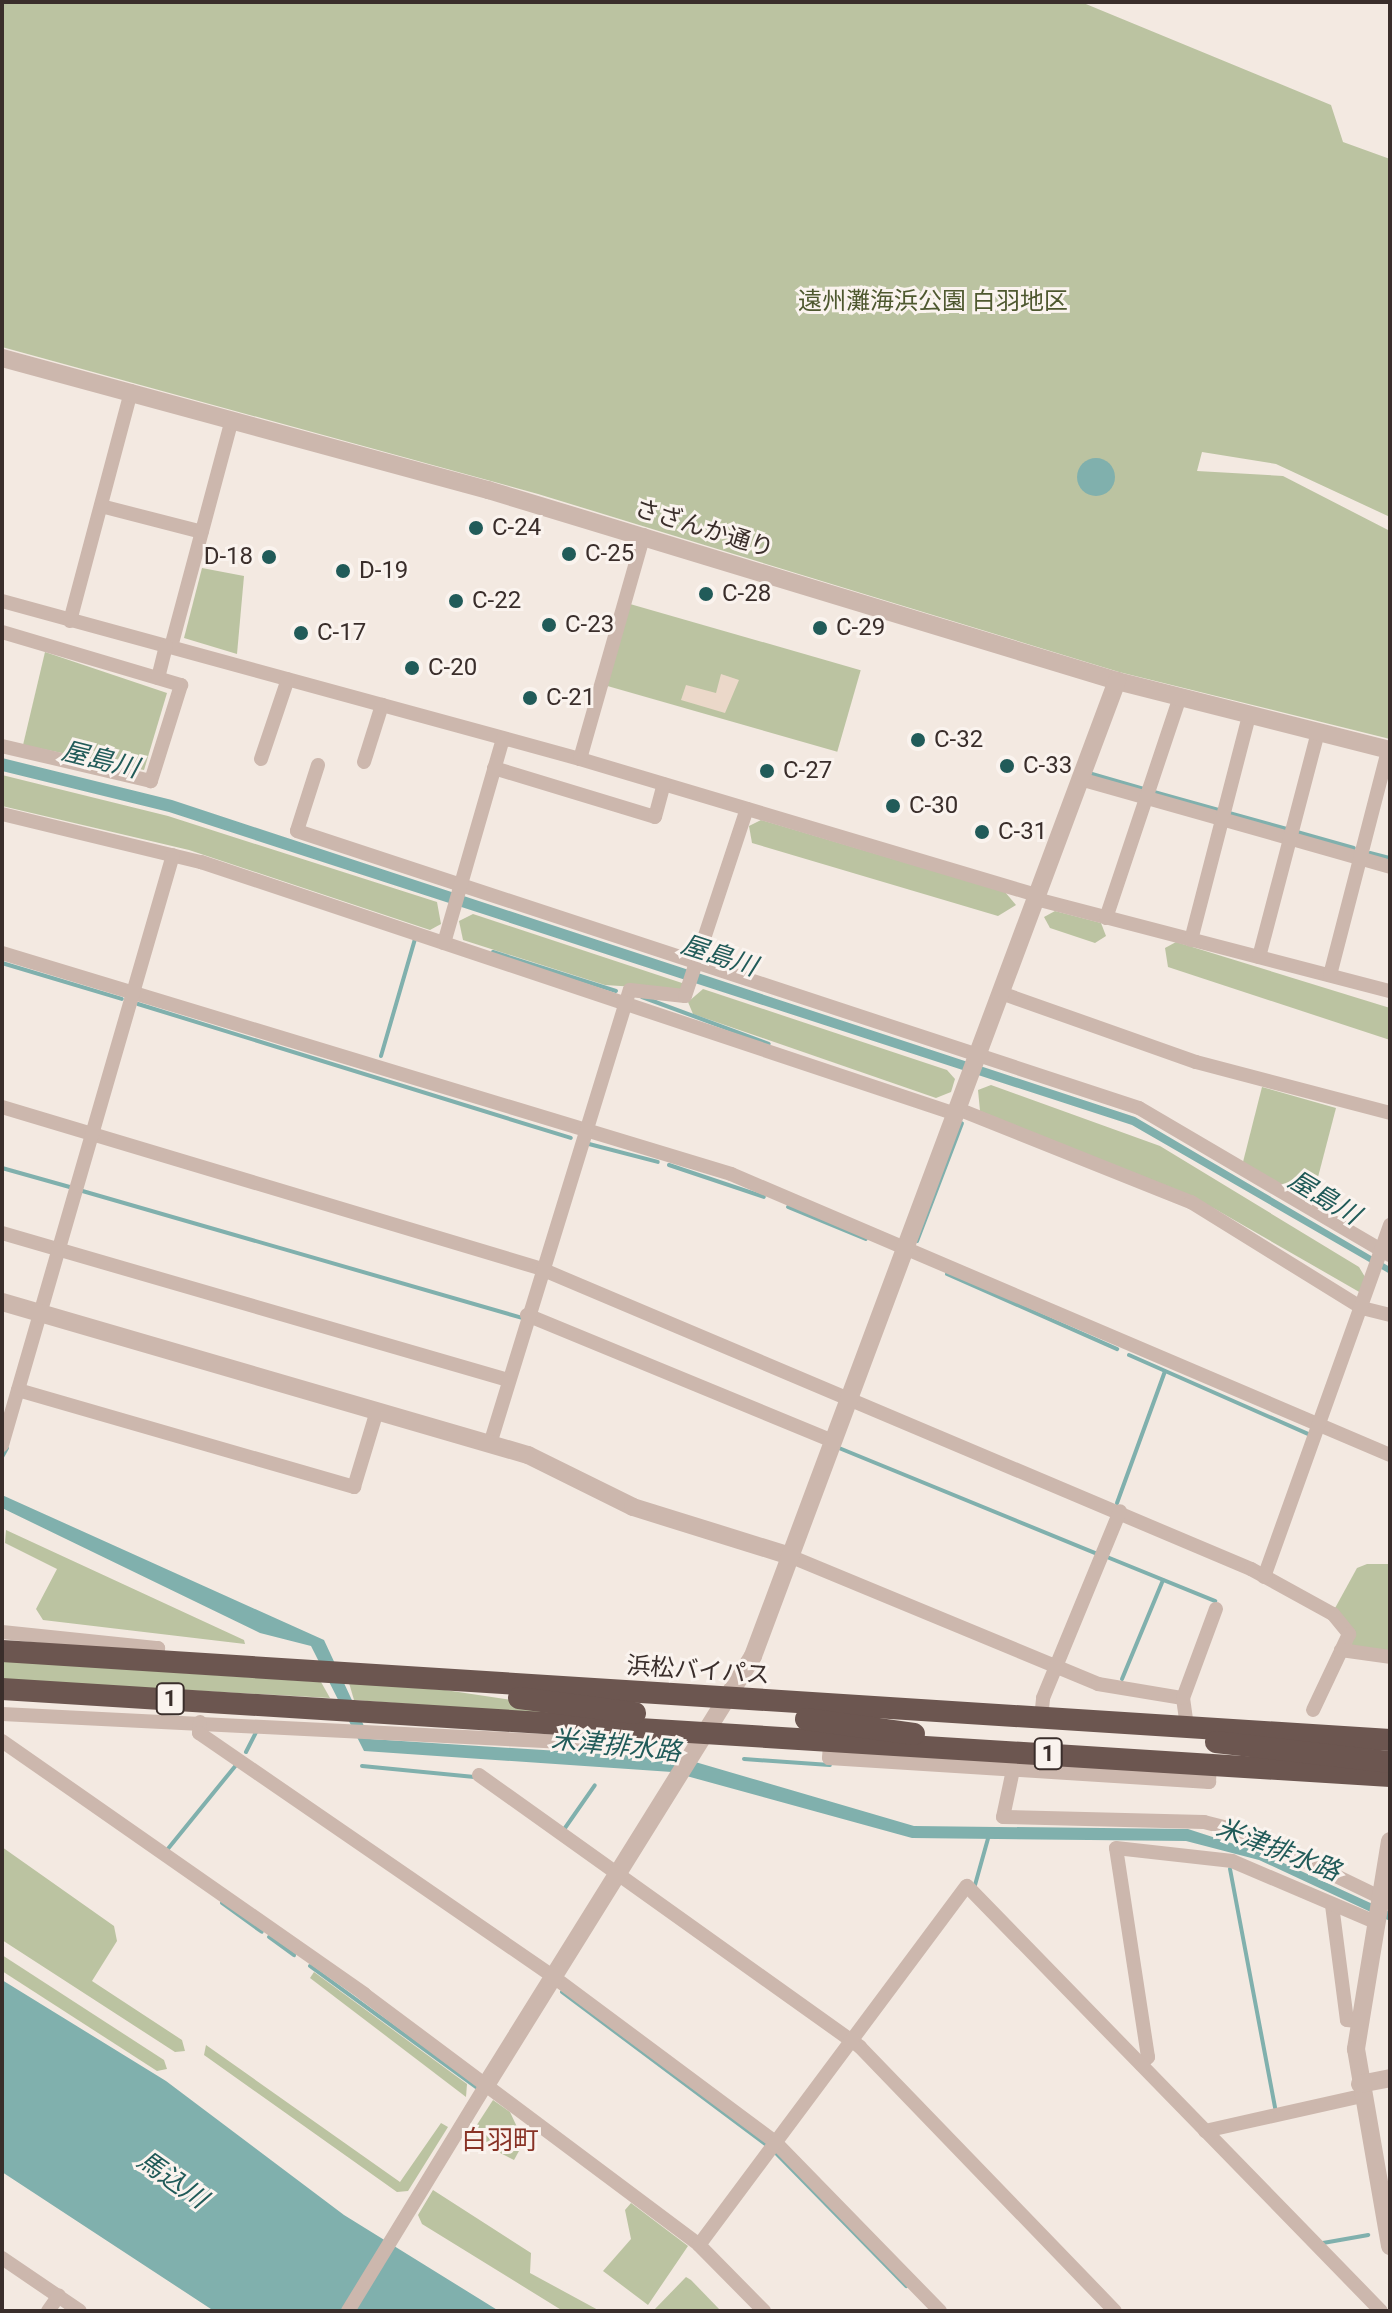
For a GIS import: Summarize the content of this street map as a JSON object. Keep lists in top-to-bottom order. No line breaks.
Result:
{"streets":{"highway":["浜松バイパス","1"],"street":["さざんか通り"]},"districts":["白羽町"],"water":["屋島川","米津排水路","馬込川"],"parks":["遠州灘海浜公園 白羽地区"],"places":["C-24","C-25","D-18","D-19","C-28","C-22","C-23","C-29","C-17","C-20","C-21","C-32","C-33","C-27","C-30","C-31"]}
